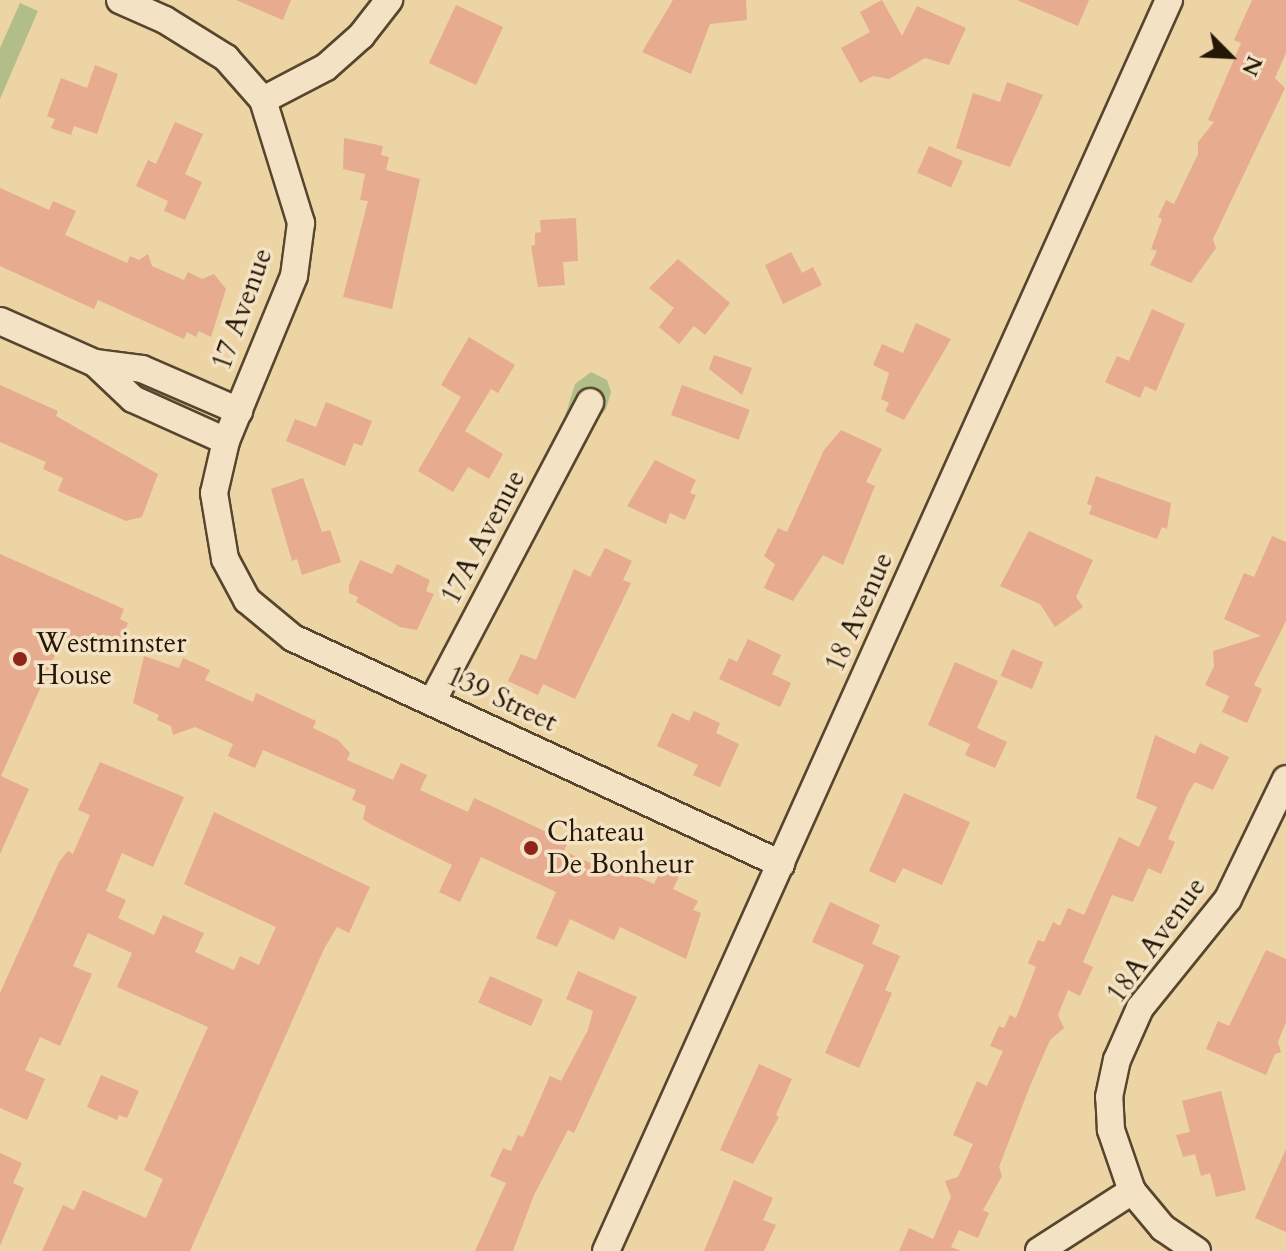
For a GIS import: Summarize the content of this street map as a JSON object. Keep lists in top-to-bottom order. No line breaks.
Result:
{"streets":{"street":["17 Avenue","17A Avenue","18 Avenue","139 Street","18A Avenue"]},"crossings":[["17 Avenue","139 Street"],["17A Avenue","139 Street"],["18 Avenue","139 Street"]],"places":["Westminster House","Chateau De Bonheur"],"north":"bottom right"}
